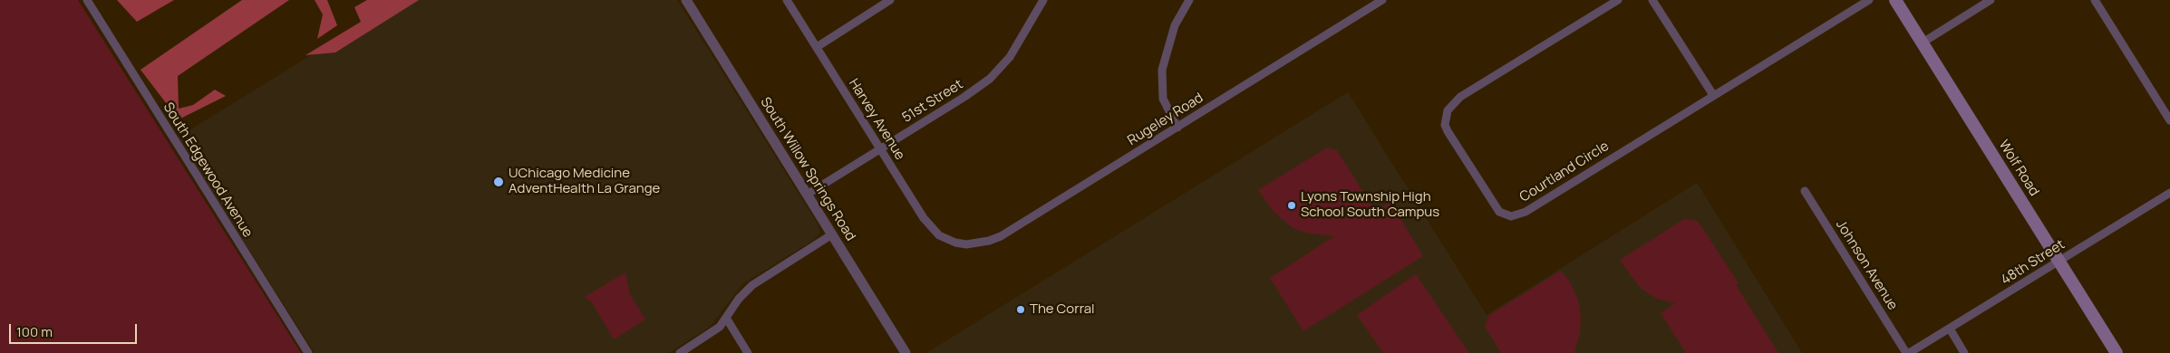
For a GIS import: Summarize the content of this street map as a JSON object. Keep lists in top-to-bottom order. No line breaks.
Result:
{"streets":{"main road":["Wolf Road"],"street":["51st Street","Harvey Avenue","Rugeley Road","South Willow Springs Road","South Edgewood Avenue","Courtland Circle","48th Street","Johnson Avenue"]},"crossings":[["51st Street","Harvey Avenue"],["51st Street","South Willow Springs Road"],["Harvey Avenue","Rugeley Road"],["Wolf Road","48th Street"],["48th Street","Johnson Avenue"]],"places":["UChicago Medicine AdventHealth La Grange","Lyons Township High School South Campus","The Corral"],"scale_bar":"100 m"}
